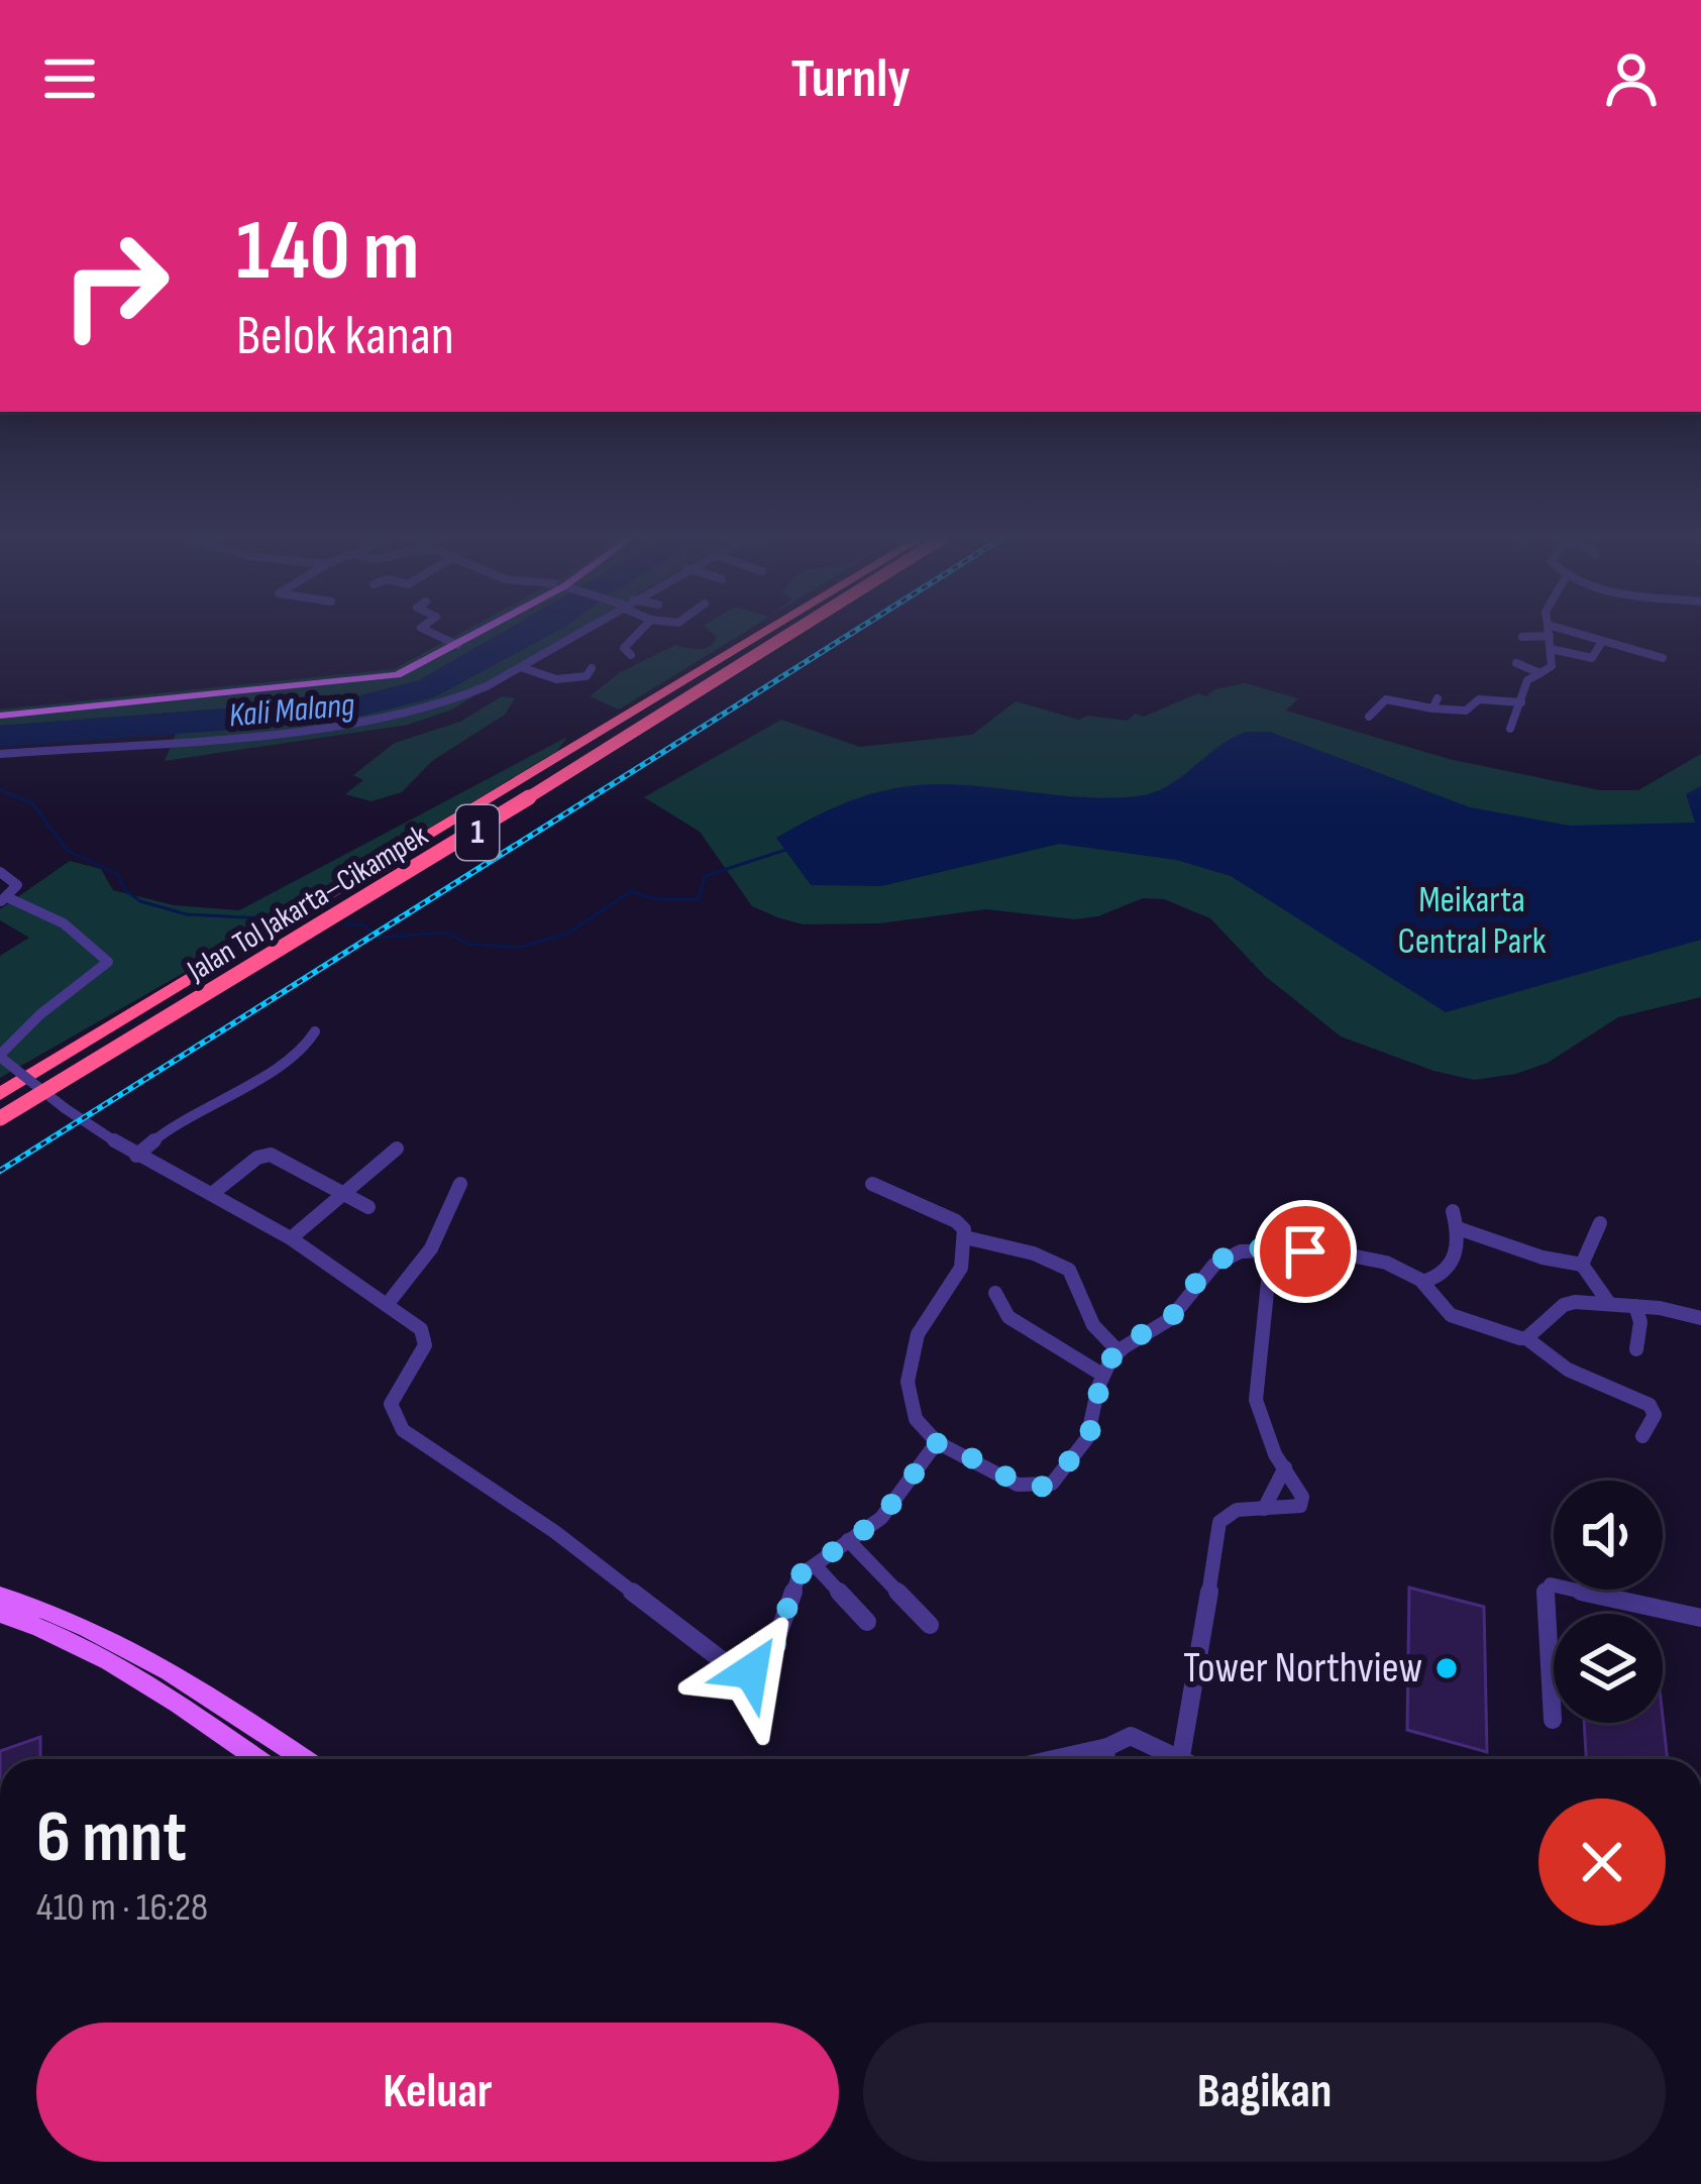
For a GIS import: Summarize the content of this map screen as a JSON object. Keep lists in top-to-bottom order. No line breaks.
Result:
{"streets":{"highway":["1","Jalan Tol Jakarta–Cikampek"]},"water":["Kali Malang"],"parks":["Meikarta Central Park"],"places":["Tower Northview"],"page":{"header":"Turnly","turn":["140 m","Belok kanan"],"heading":["6 mnt","410 m · 16:28"],"buttons":["Keluar","Bagikan"]}}
